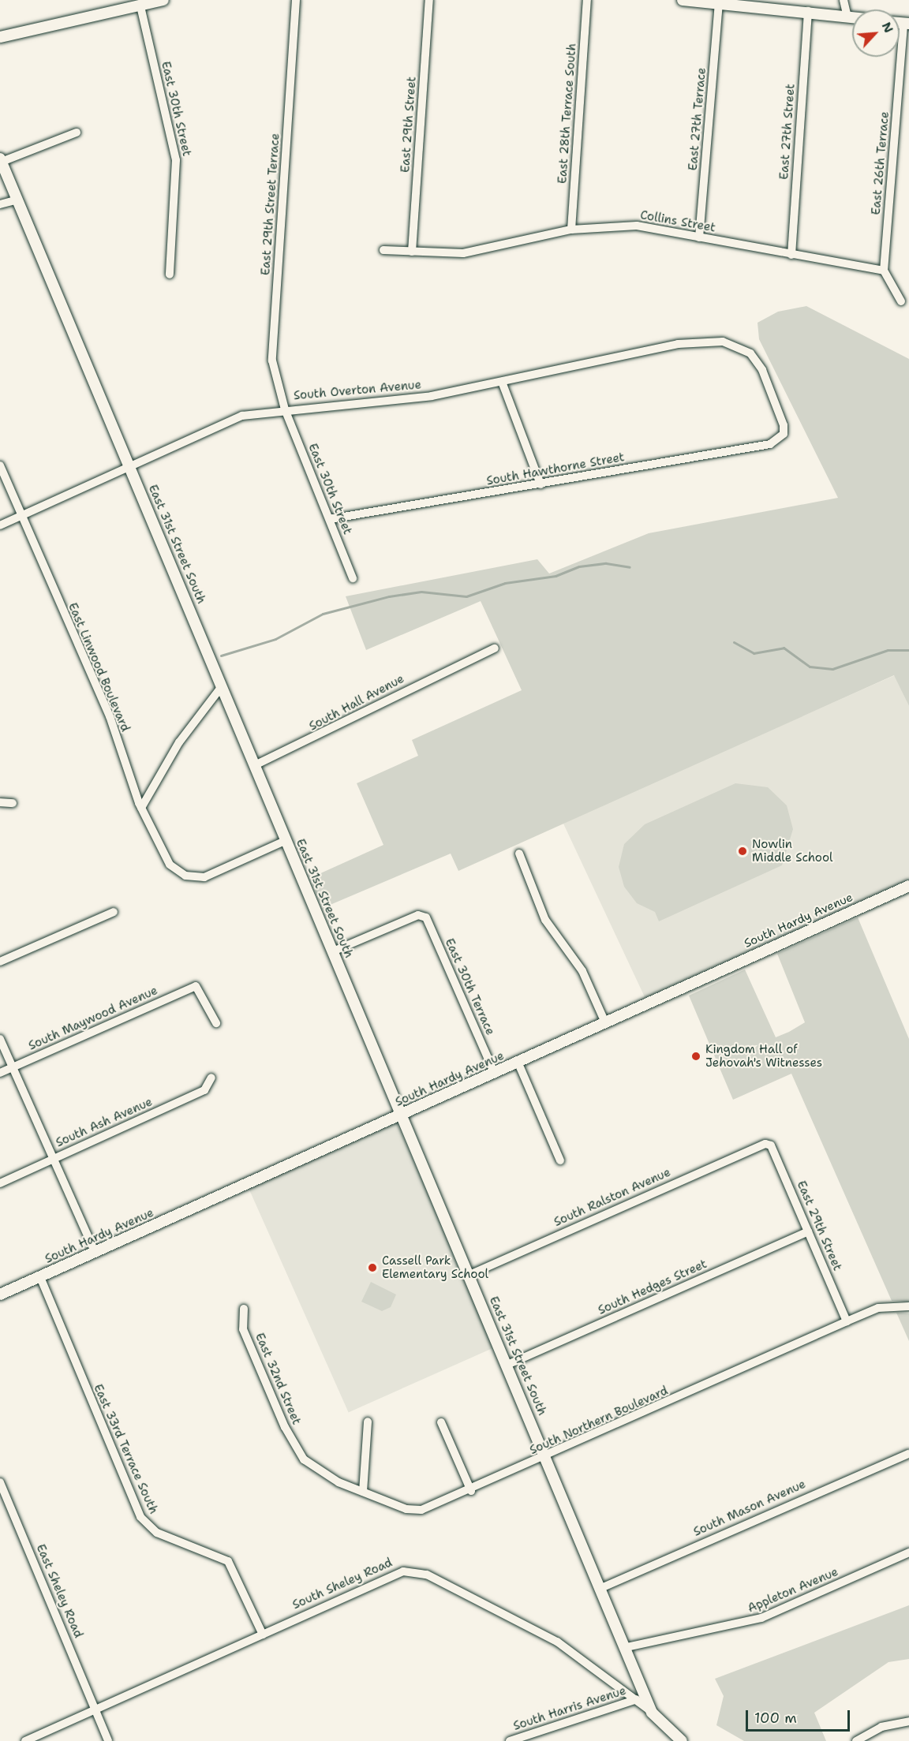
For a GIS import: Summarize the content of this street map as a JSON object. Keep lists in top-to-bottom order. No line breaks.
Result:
{"streets":{"street":["East 30th Street","East 28th Terrace South","East 27th Terrace","East 29th Street","East 27th Street","East 26th Terrace","East 29th Street Terrace","Collins Street","South Overton Avenue","South Hawthorne Street","East 31st Street South","East Linwood Boulevard","South Hall Avenue","South Hardy Avenue","East 30th Terrace","South Maywood Avenue","South Ash Avenue","South Ralston Avenue","South Hedges Street","East 32nd Street","South Northern Boulevard","East 33rd Terrace South","South Mason Avenue","South Sheley Road","Appleton Avenue","East Sheley Road","South Harris Avenue"]},"crossings":[["East 30th Street","East 29th Street Terrace"],["East 30th Street","South Overton Avenue"],["East 30th Street","South Hawthorne Street"],["East 28th Terrace South","Collins Street"],["East 27th Terrace","Collins Street"],["East 29th Street","Collins Street"],["East 29th Street","South Ralston Avenue"],["East 29th Street","South Hedges Street"],["East 29th Street","South Northern Boulevard"],["East 27th Street","Collins Street"],["East 26th Terrace","Collins Street"],["East 29th Street Terrace","South Overton Avenue"],["South Overton Avenue","South Hawthorne Street"],["South Overton Avenue","East 31st Street South"],["South Overton Avenue","East Linwood Boulevard"],["East 31st Street South","East Linwood Boulevard"],["East 31st Street South","South Hall Avenue"],["East 31st Street South","South Hardy Avenue"],["East 31st Street South","East 30th Terrace"],["East 31st Street South","South Ralston Avenue"],["East 31st Street South","South Hedges Street"],["East 31st Street South","South Northern Boulevard"],["East 31st Street South","South Mason Avenue"],["East 31st Street South","South Sheley Road"],["East 31st Street South","Appleton Avenue"],["South Hardy Avenue","East 30th Terrace"],["South Hardy Avenue","East 33rd Terrace South"],["East 32nd Street","South Northern Boulevard"],["East 33rd Terrace South","South Sheley Road"],["South Sheley Road","East Sheley Road"],["South Sheley Road","South Harris Avenue"]],"places":["Nowlin Middle School","Kingdom Hall of Jehovah's Witnesses","Cassell Park Elementary School"],"scale_bar":"100 m","north":"top right"}
